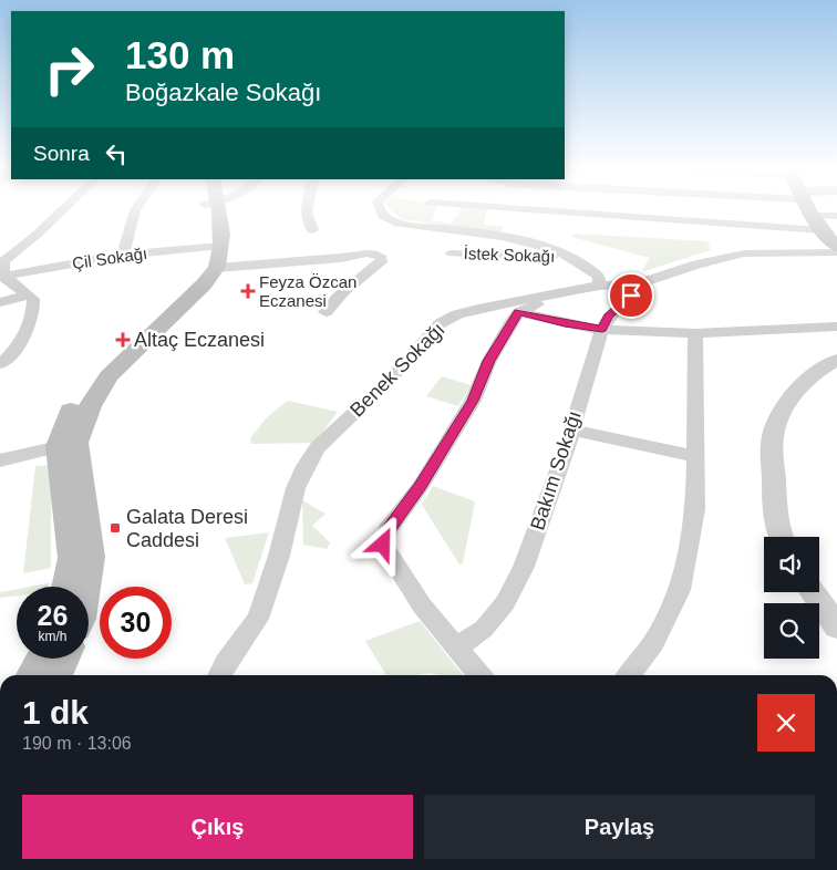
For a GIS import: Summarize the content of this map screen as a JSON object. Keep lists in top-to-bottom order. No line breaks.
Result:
{"streets":{"street":["İstek Sokağı","Çil Sokağı","Benek Sokağı","Bakım Sokağı"]},"crossings":[["Benek Sokağı","Bakım Sokağı"]],"places":{"health":["Feyza Özcan Eczanesi","Altaç Eczanesi"],"transit":["Galata Deresi Caddesi"]},"page":{"turn":["130 m","Boğazkale Sokağı"],"then":"Sonra","speed":"26 km/h","limit":"30","heading":["1 dk","190 m · 13:06"],"buttons":["Çıkış","Paylaş"]}}
